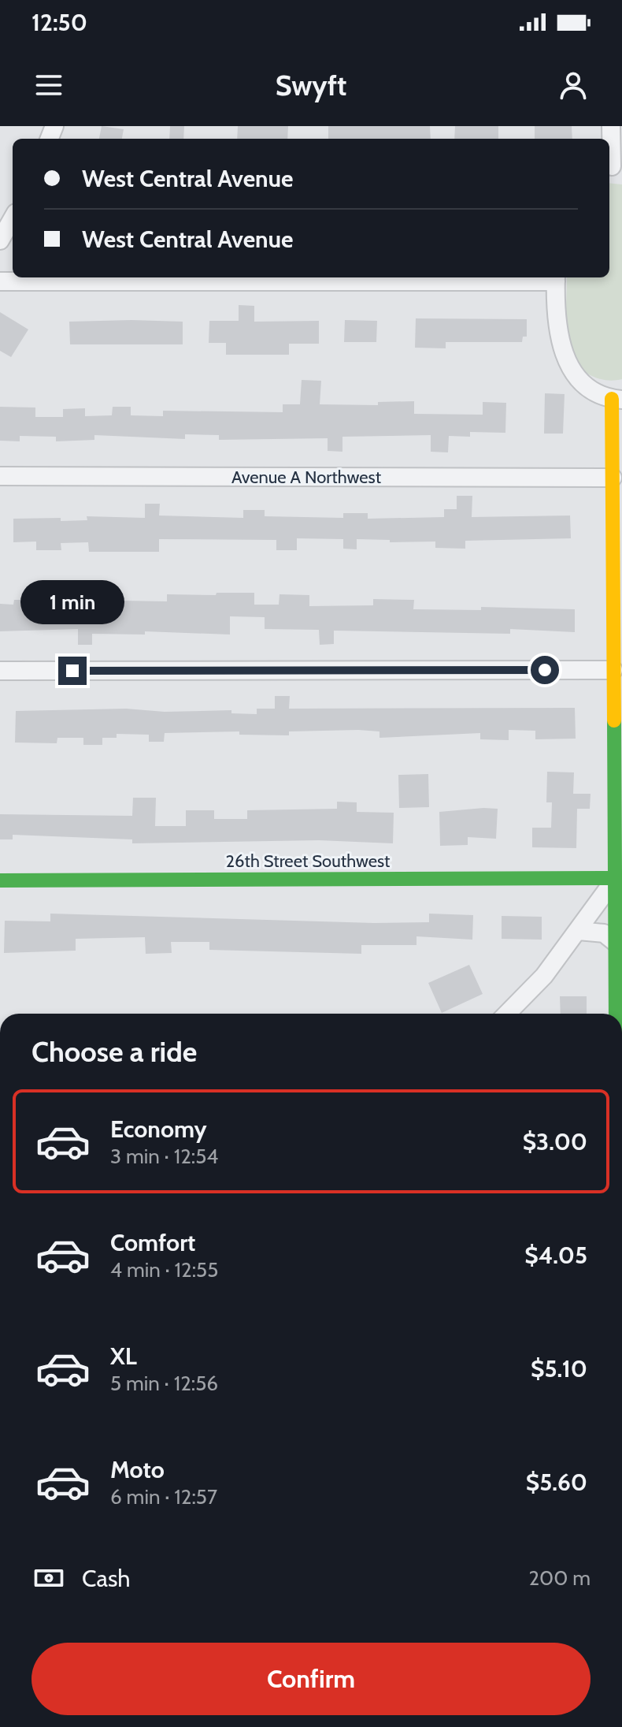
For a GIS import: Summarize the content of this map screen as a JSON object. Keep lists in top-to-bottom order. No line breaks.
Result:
{"streets":{"street":["Avenue A Northwest","26th Street Southwest"]},"page":{"status":"12:50","header":"Swyft","banner":["West Central Avenue","West Central Avenue"],"bubble":"1 min","heading":"Choose a ride","list":[{"name":"Economy","note":"3 min · 12:54","value":"$3.00"},{"name":"Comfort","note":"4 min · 12:55","value":"$4.05"},{"name":"XL","note":"5 min · 12:56","value":"$5.10"},{"name":"Moto","note":"6 min · 12:57","value":"$5.60"}],"pay":["Cash","200 m"],"buttons":"Confirm"}}
